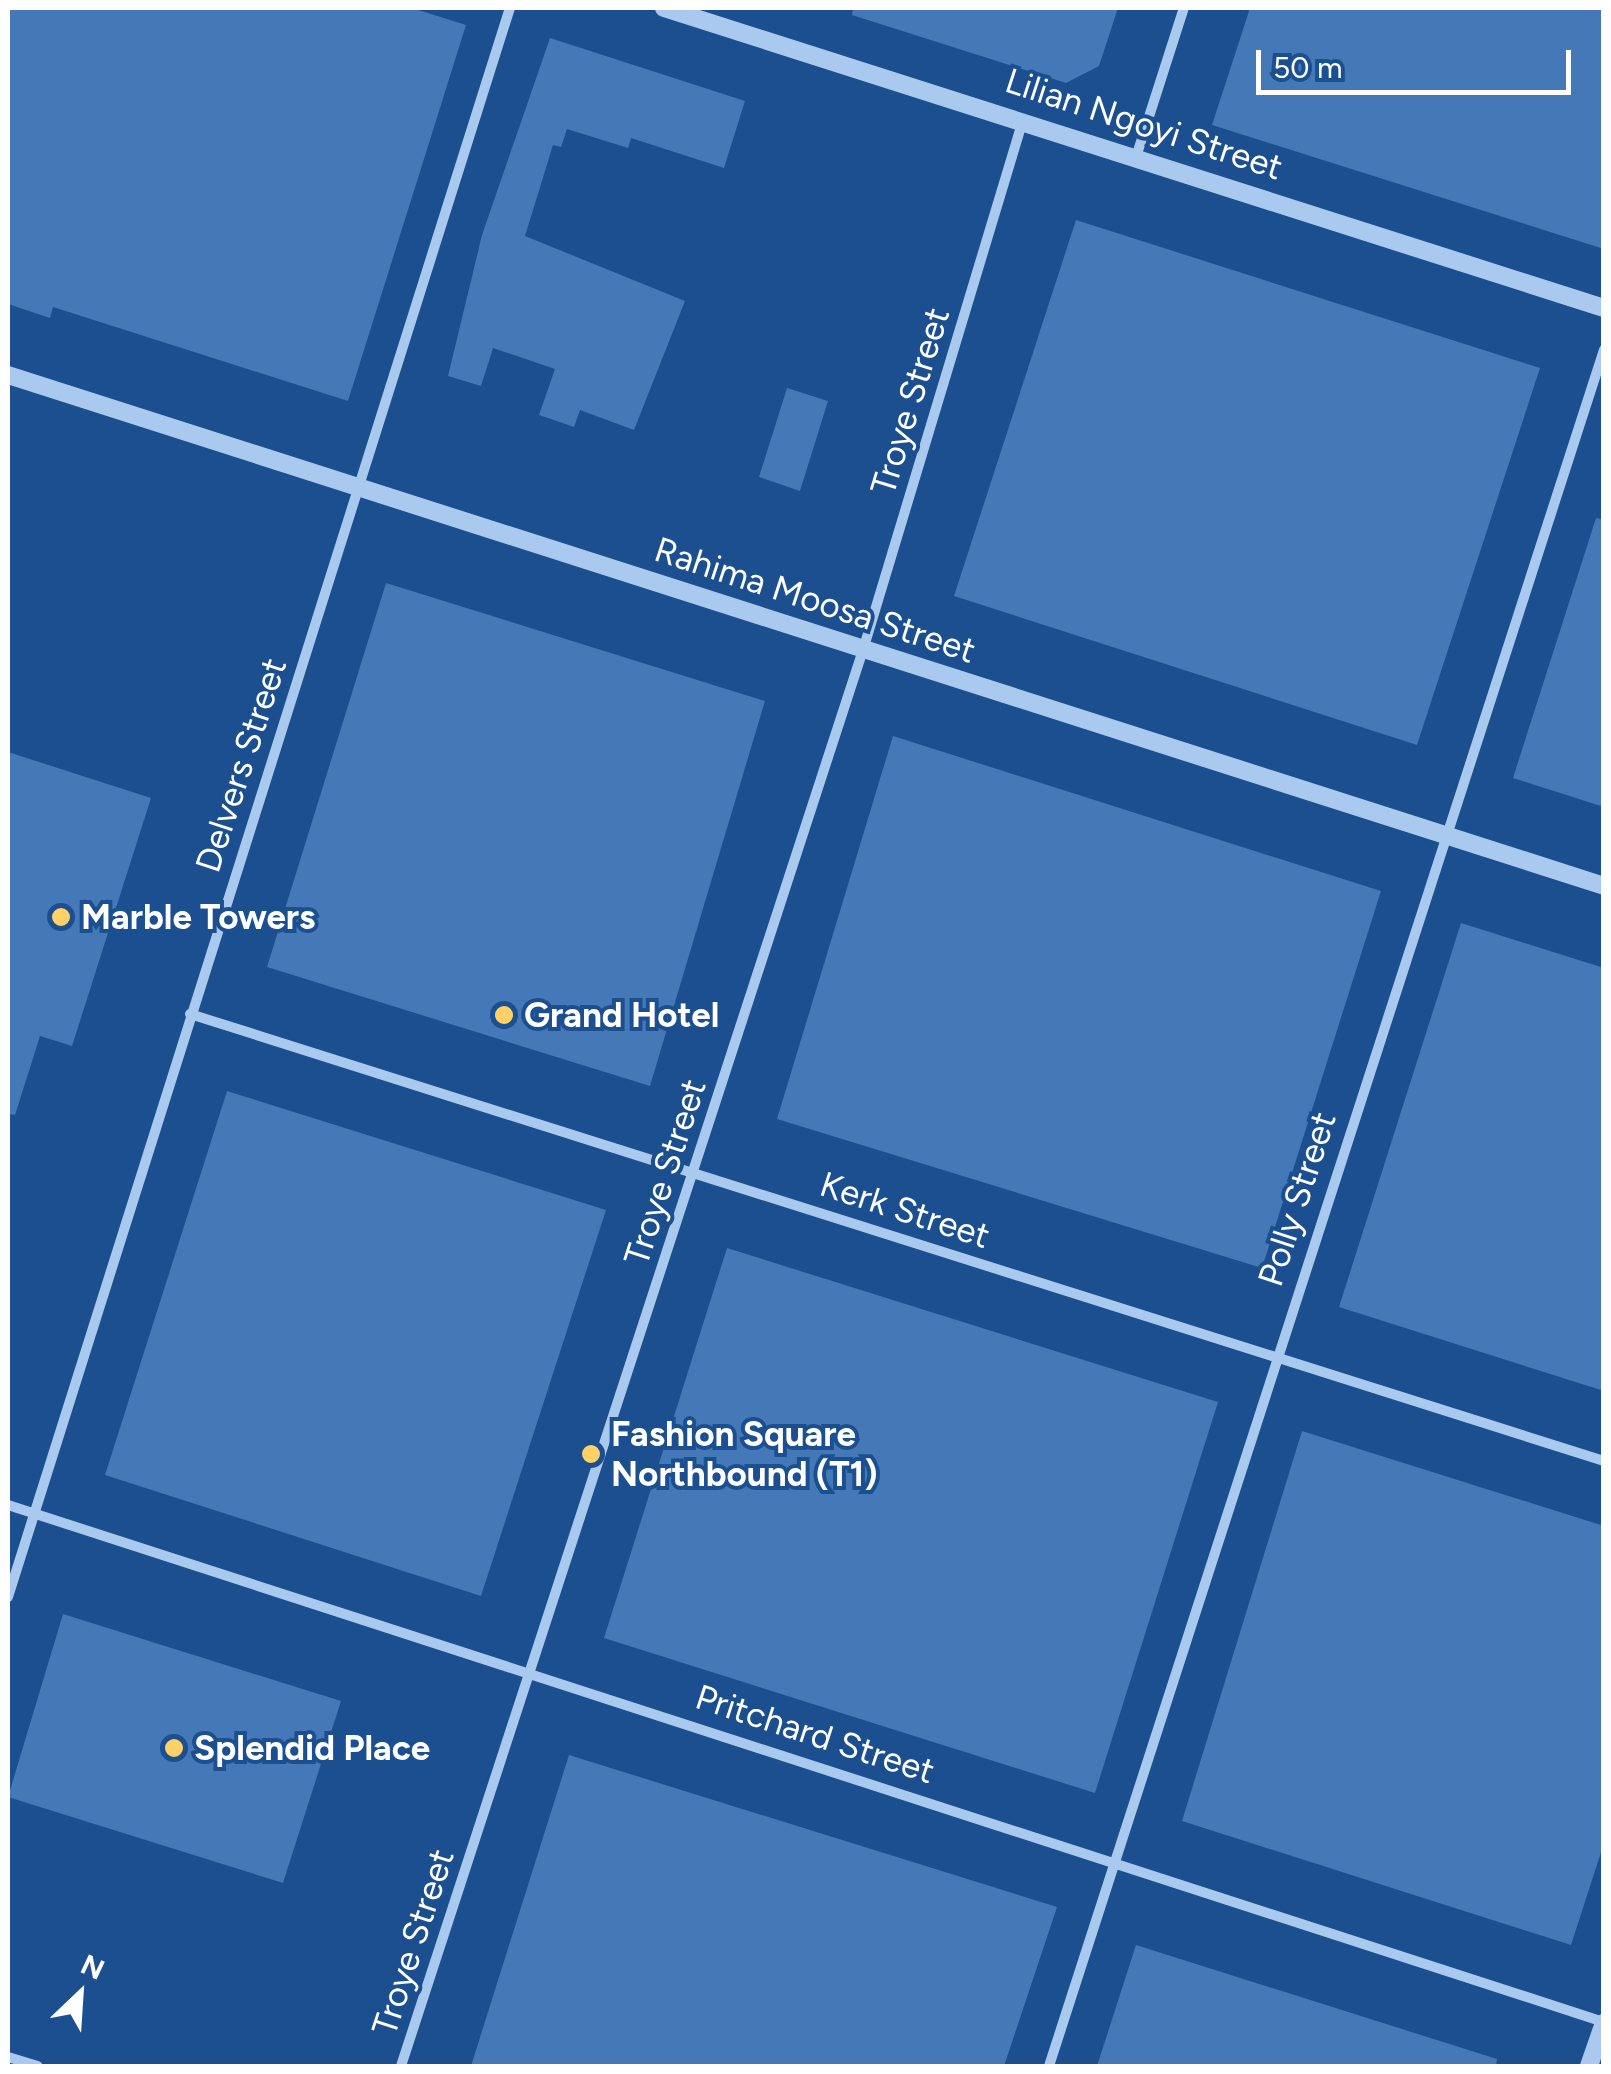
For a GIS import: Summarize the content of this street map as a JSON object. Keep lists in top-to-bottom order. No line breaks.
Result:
{"streets":{"street":["Lilian Ngoyi Street","Troye Street","Rahima Moosa Street","Delvers Street","Polly Street","Kerk Street","Pritchard Street"]},"crossings":[["Lilian Ngoyi Street","Troye Street"],["Troye Street","Rahima Moosa Street"],["Troye Street","Kerk Street"],["Troye Street","Pritchard Street"],["Rahima Moosa Street","Delvers Street"],["Rahima Moosa Street","Polly Street"],["Delvers Street","Kerk Street"],["Delvers Street","Pritchard Street"],["Polly Street","Kerk Street"],["Polly Street","Pritchard Street"]],"places":["Marble Towers","Grand Hotel","Fashion Square Northbound (T1)","Splendid Place"],"scale_bar":"50 m","north":"top right"}
